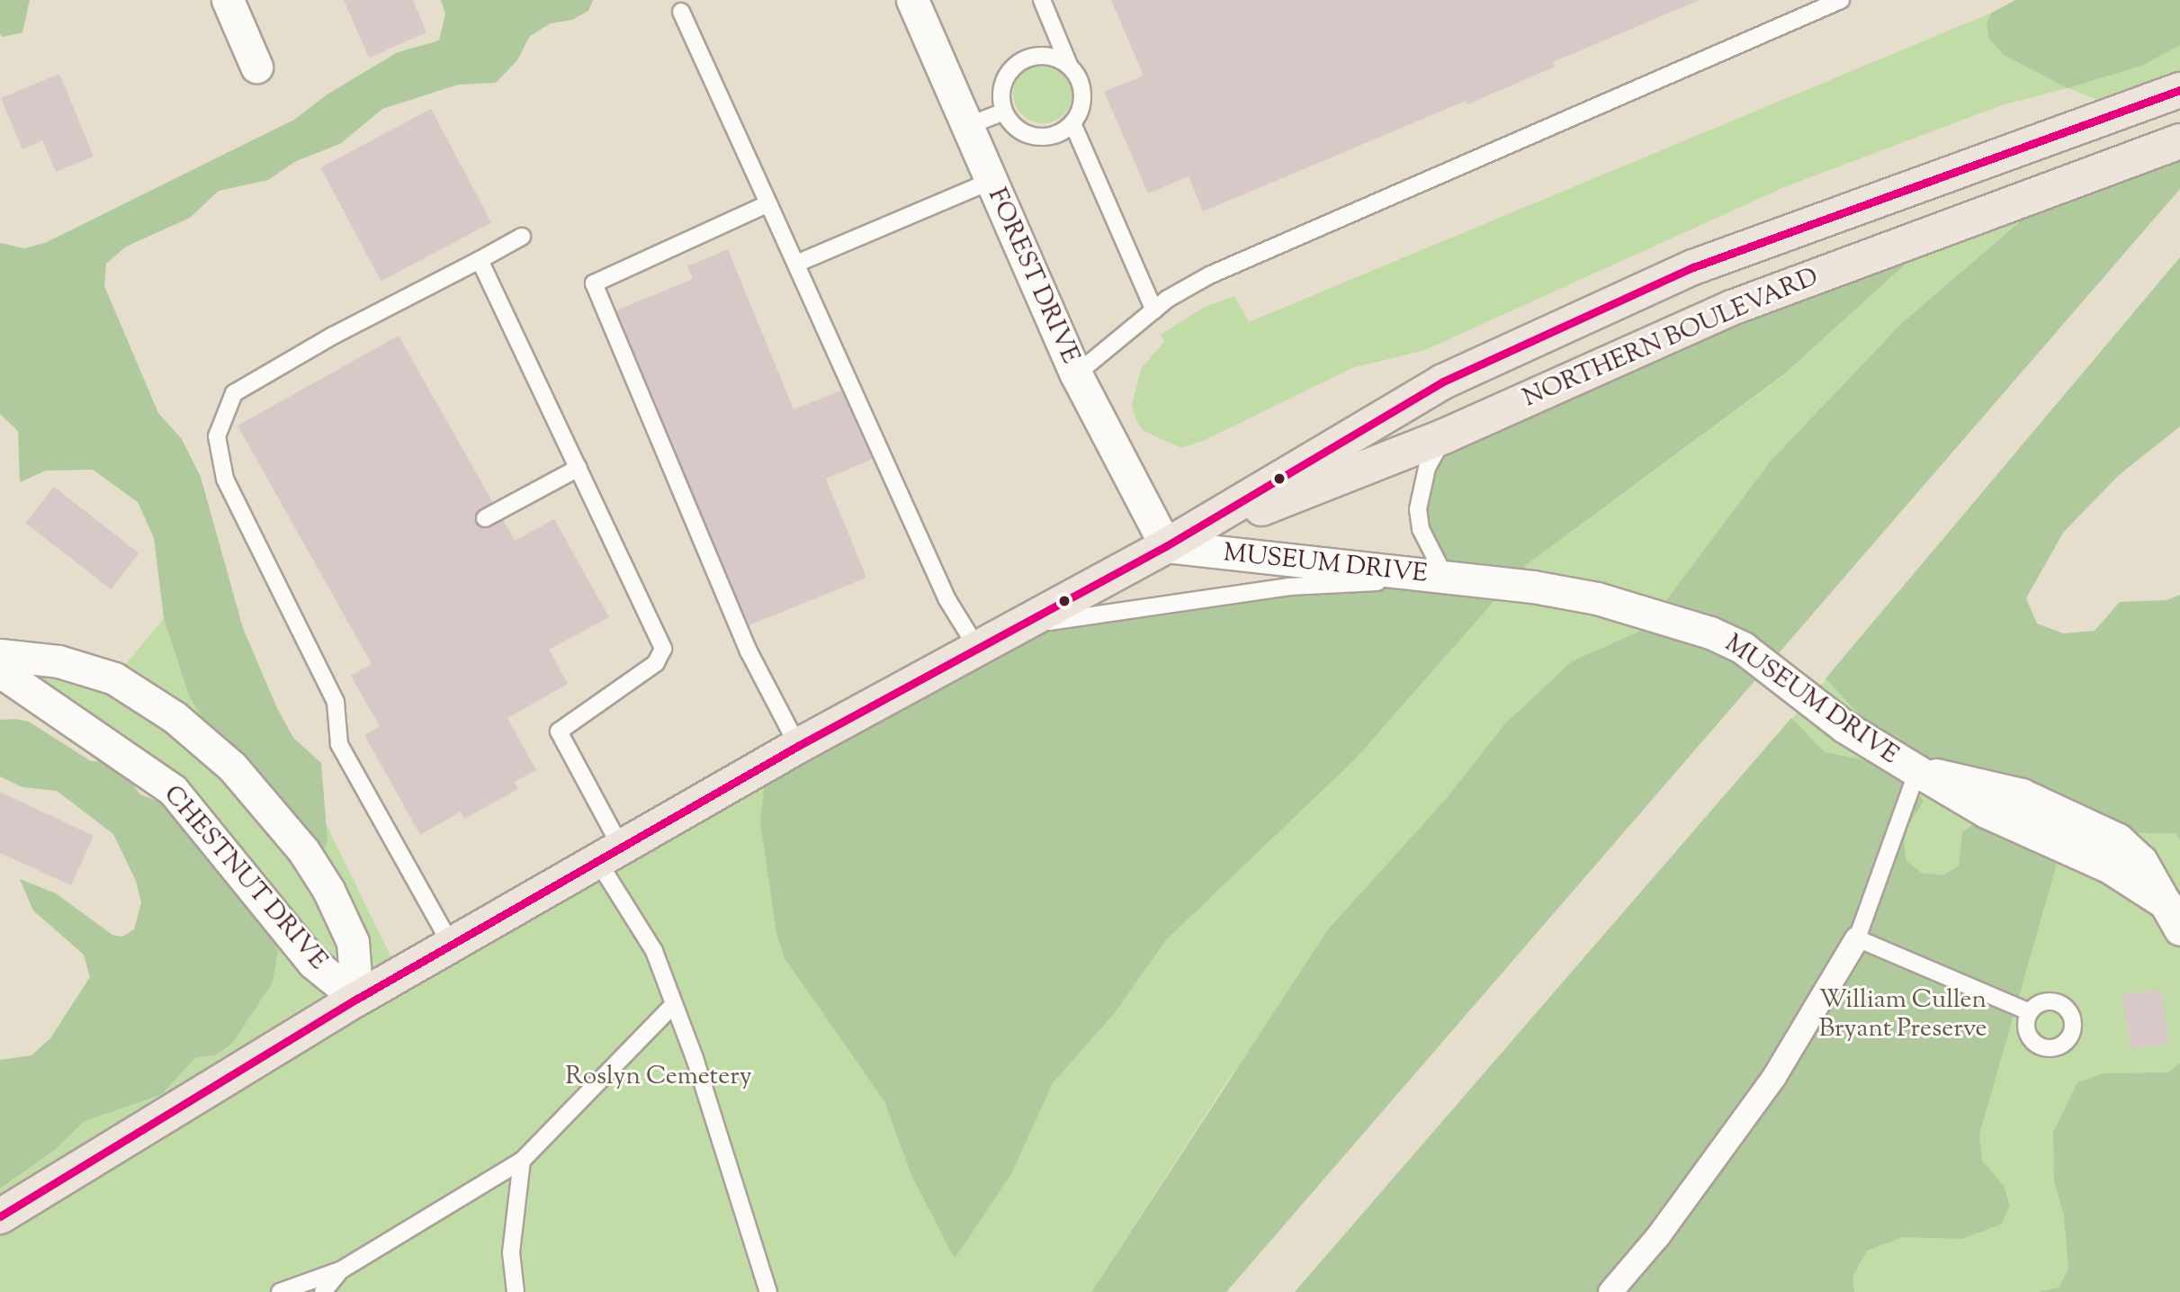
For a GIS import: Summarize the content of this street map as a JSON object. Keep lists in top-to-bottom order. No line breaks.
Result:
{"streets":{"main road":["NORTHERN BOULEVARD"],"street":["FOREST DRIVE","MUSEUM DRIVE","CHESTNUT DRIVE"]},"crossings":[["FOREST DRIVE","NORTHERN BOULEVARD"],["FOREST DRIVE","MUSEUM DRIVE"],["NORTHERN BOULEVARD","MUSEUM DRIVE"],["NORTHERN BOULEVARD","CHESTNUT DRIVE"]],"parks":["William Cullen Bryant Preserve","Roslyn Cemetery"]}
